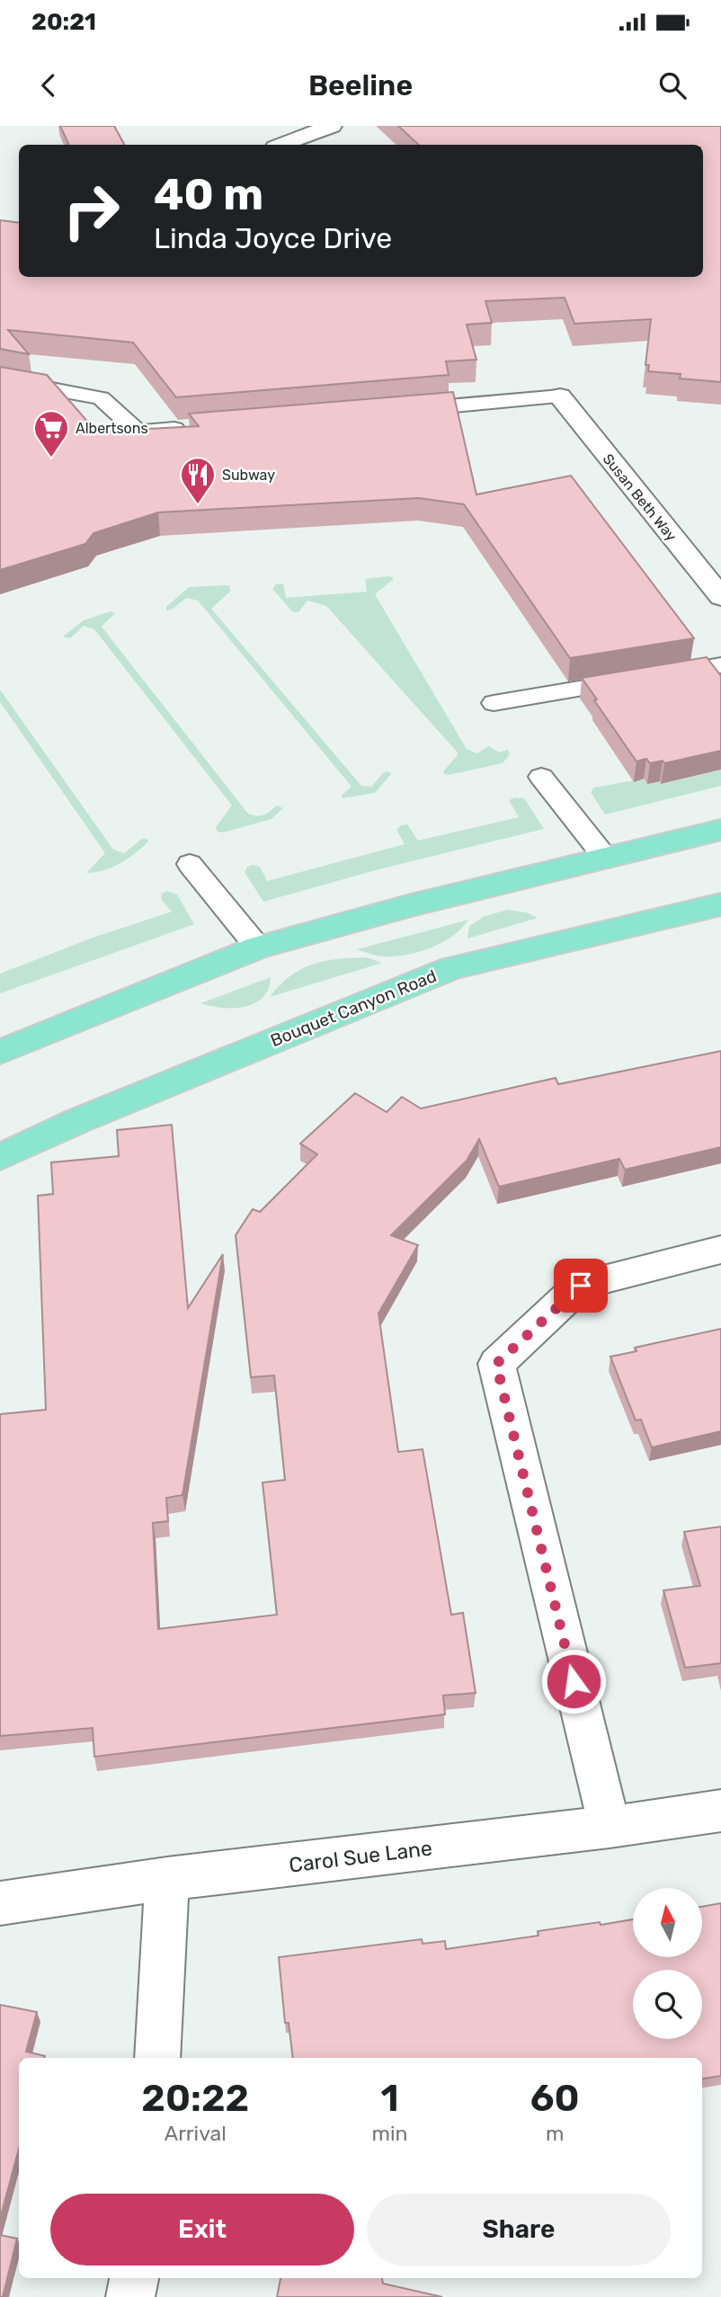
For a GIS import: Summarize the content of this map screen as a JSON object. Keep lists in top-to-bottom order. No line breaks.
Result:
{"streets":{"main road":["Bouquet Canyon Road"],"street":["Susan Beth Way","Carol Sue Lane"]},"places":{"supermarket":["Albertsons"],"restaurant":["Subway"]},"north":"top","page":{"status":"20:21","header":"Beeline","turn":["40 m","Linda Joyce Drive"],"eta":["20:22","Arrival","1","min","60","m"],"buttons":["Exit","Share"]}}
